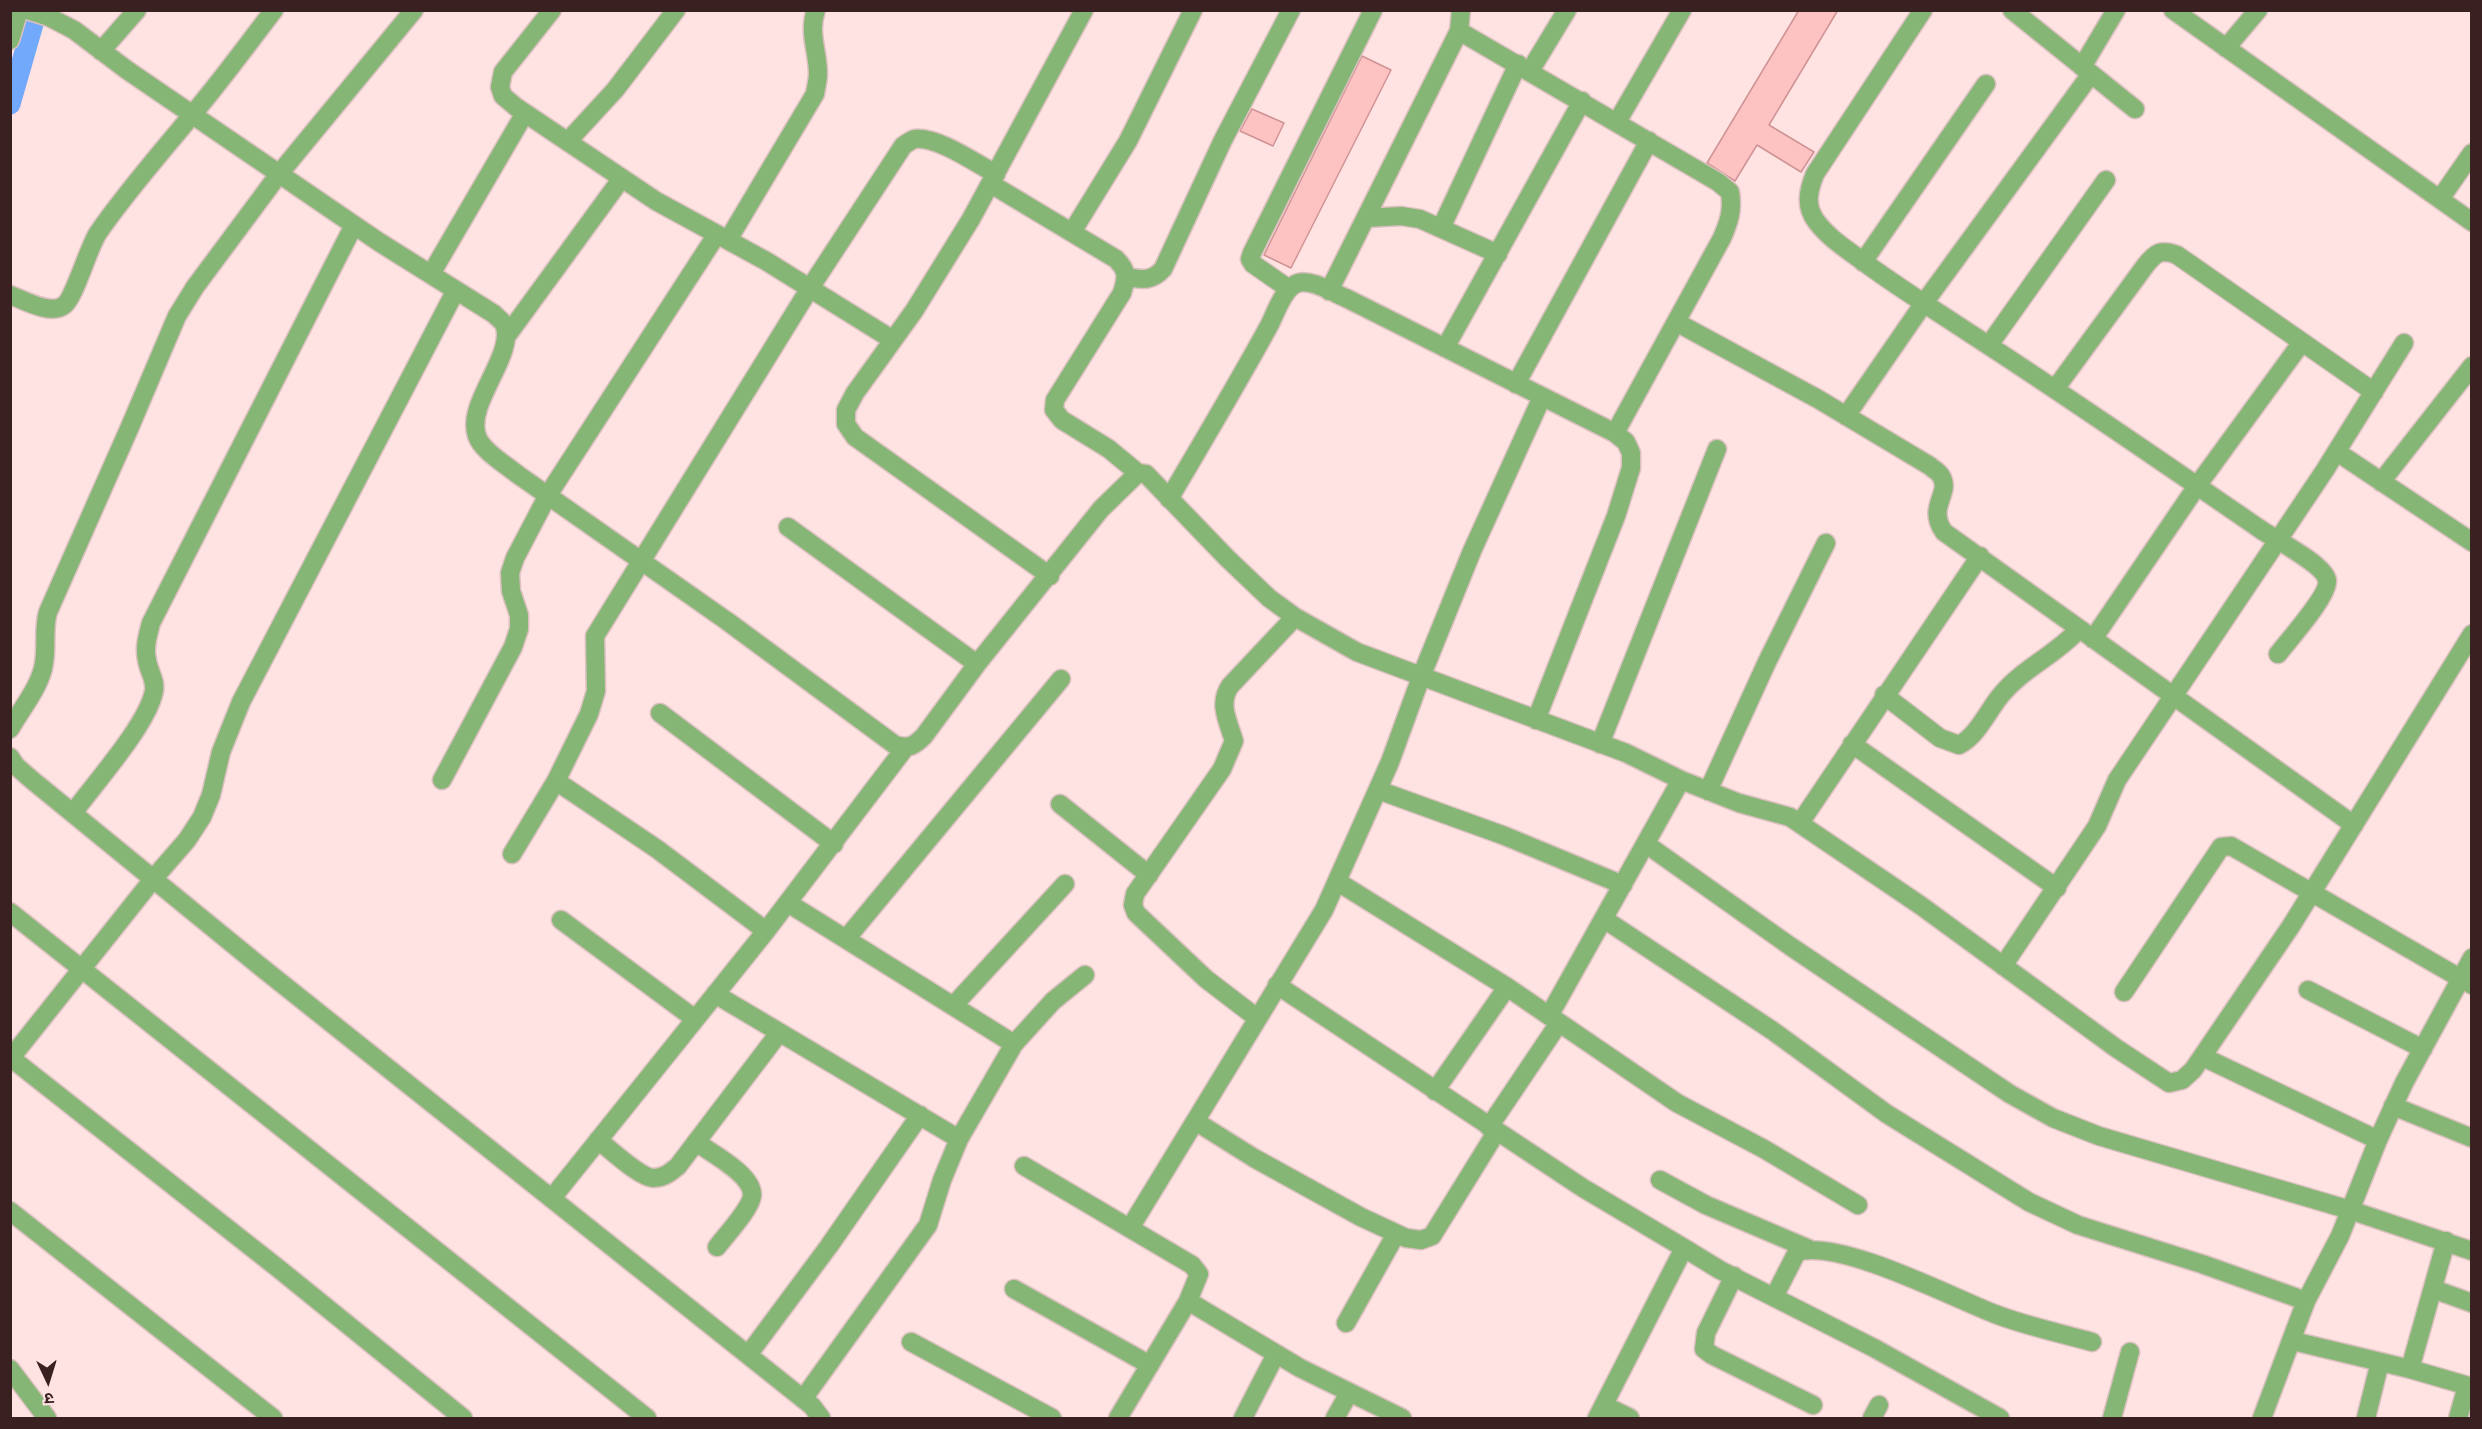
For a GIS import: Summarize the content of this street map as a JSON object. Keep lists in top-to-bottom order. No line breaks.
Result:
{"north":"bottom"}
